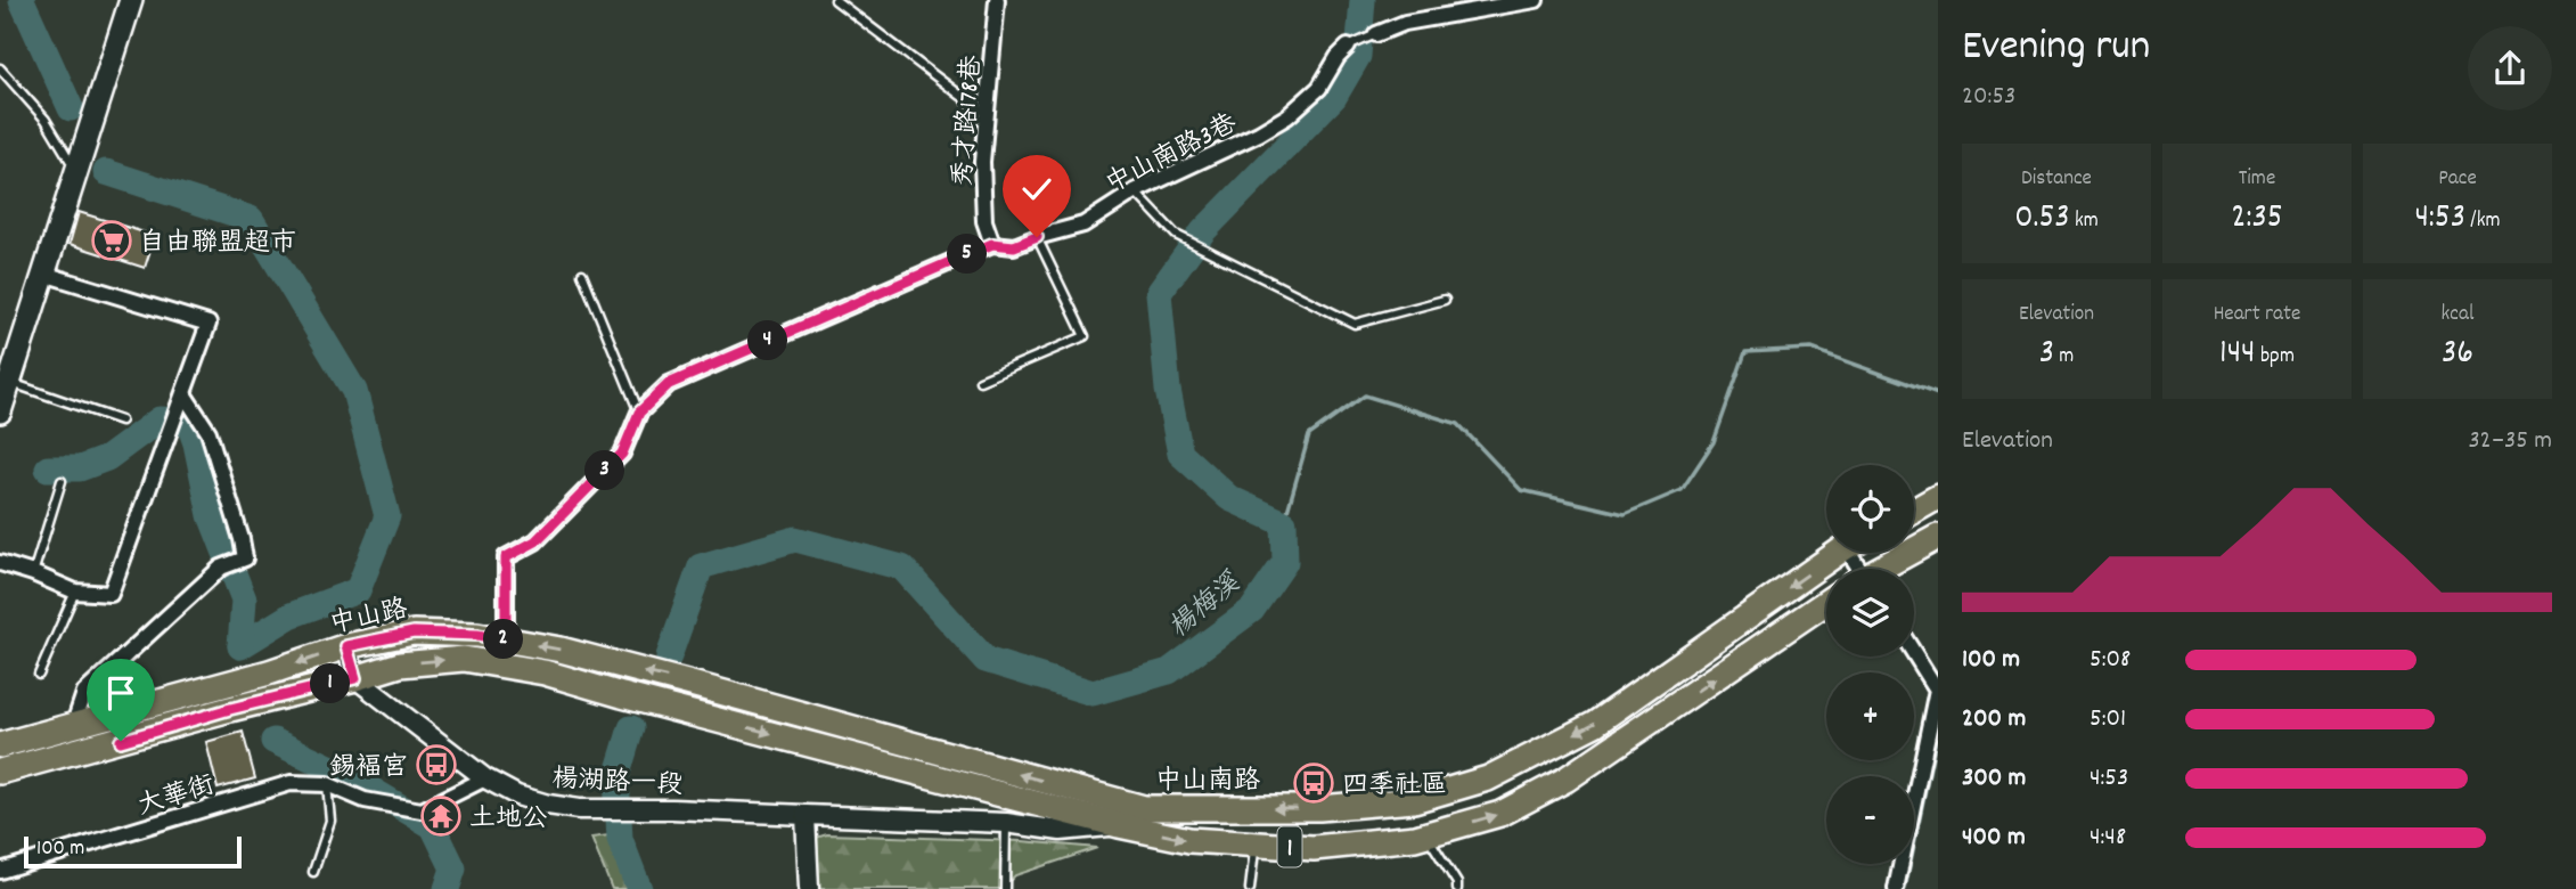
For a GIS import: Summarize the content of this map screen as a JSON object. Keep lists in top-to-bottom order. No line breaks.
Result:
{"streets":{"main road":["中山路","中山南路","1"],"street":["秀才路178巷","中山南路3巷","楊湖路一段","大華街"]},"crossings":[["秀才路178巷","中山南路3巷"],["中山南路3巷","中山路"],["中山路","中山南路"],["中山路","1"],["中山南路","楊湖路一段"],["中山南路","1"],["楊湖路一段","大華街"],["楊湖路一段","1"]],"water":["楊梅溪"],"places":{"supermarket":["自由聯盟超市"],"bus stop":["錫褔宮","四季社區"],"temple":["土地公"]},"scale_bar":"100 m","page":{"heading":["Evening run","20:53"],"stats":[["Distance","0.53 km"],["Time","2:35"],["Pace","4:53 /km"],["Elevation","3 m"],["Heart rate","144 bpm"],["kcal","36"]],"pins":["5","4","3","2","1"],"chart":["Elevation","32–35 m"],"map_buttons":["+","−"],"list":[{"name":"100 m","note":"5:08"},{"name":"200 m","note":"5:01"},{"name":"300 m","note":"4:53"},{"name":"400 m","note":"4:48"}],"scale":"100 m"}}
